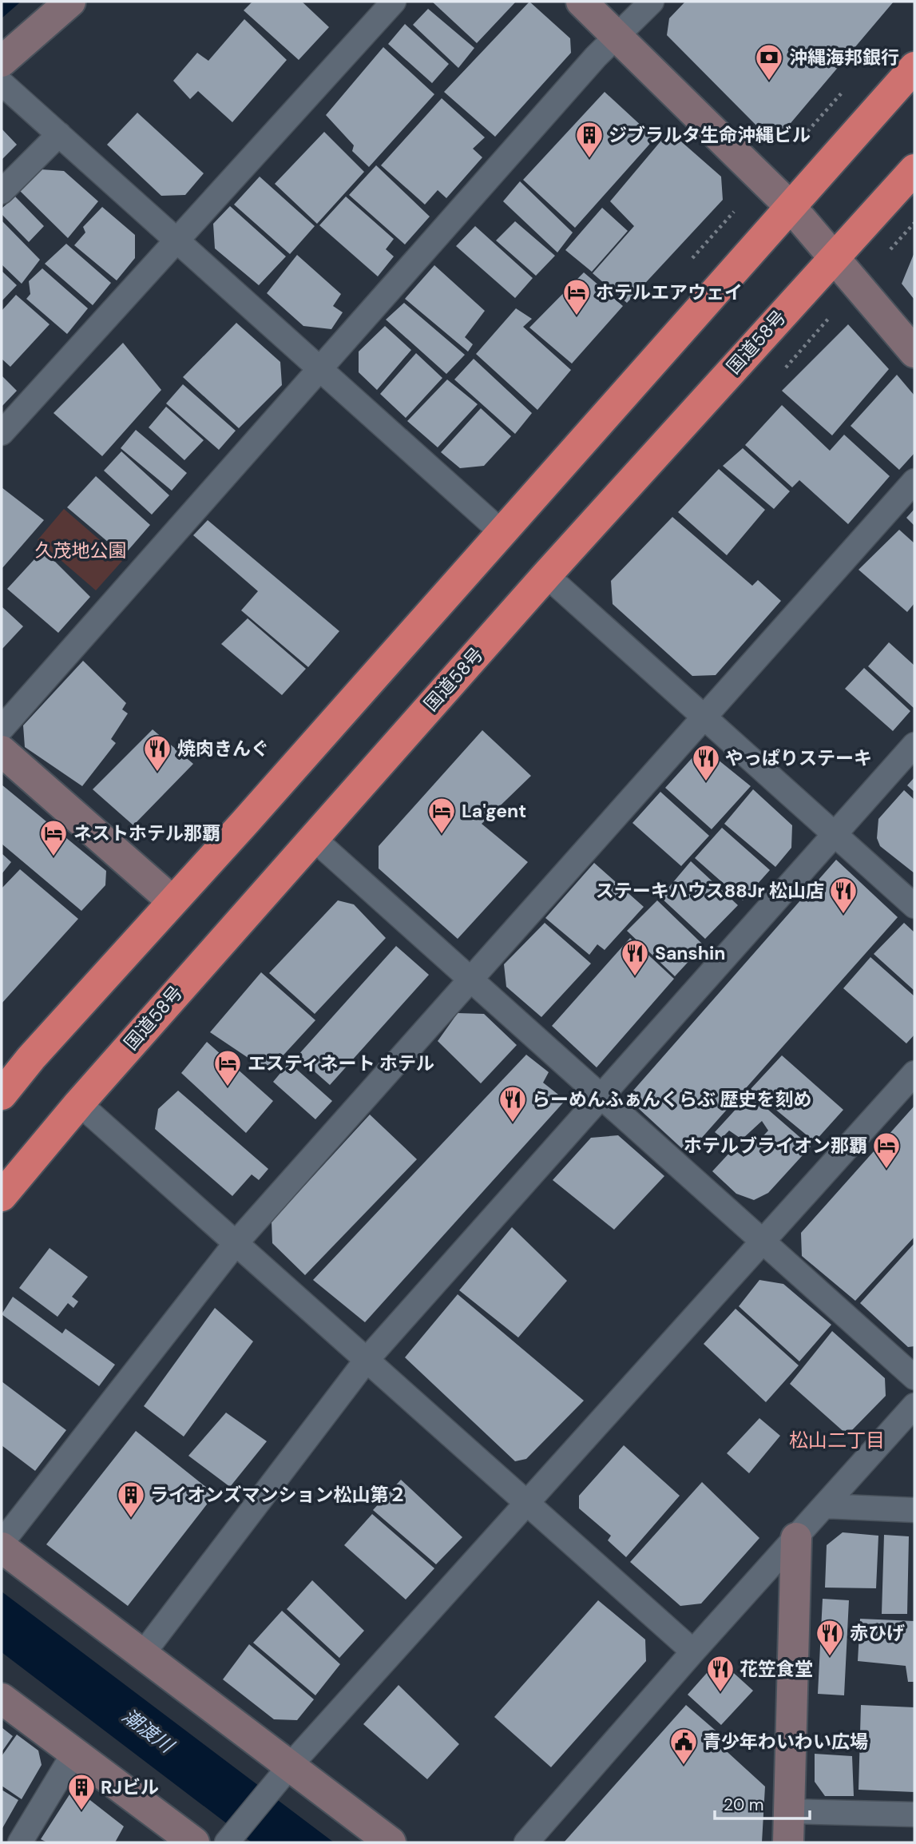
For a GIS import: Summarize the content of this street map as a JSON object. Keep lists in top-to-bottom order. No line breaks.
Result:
{"streets":{"highway":["国道58号"]},"districts":["松山二丁目"],"water":["潮渡川"],"parks":["久茂地公園"],"places":{"bank":["沖縄海邦銀行"],"building":["ジブラルタ生命沖縄ビル","ライオンズマンション松山第２","RJビル"],"hotel":["ホテルエアウェイ","La'gent","ネストホテル那覇","エスティネート ホテル","ホテルブライオン那覇"],"restaurant":["焼肉きんぐ","やっぱりステーキ","ステーキハウス88Jr 松山店","Sanshin","らーめんふぁんくらぶ 歴史を刻め","赤ひげ","花笠食堂"],"public building":["青少年わいわい広場"]},"scale_bar":"20 m"}
